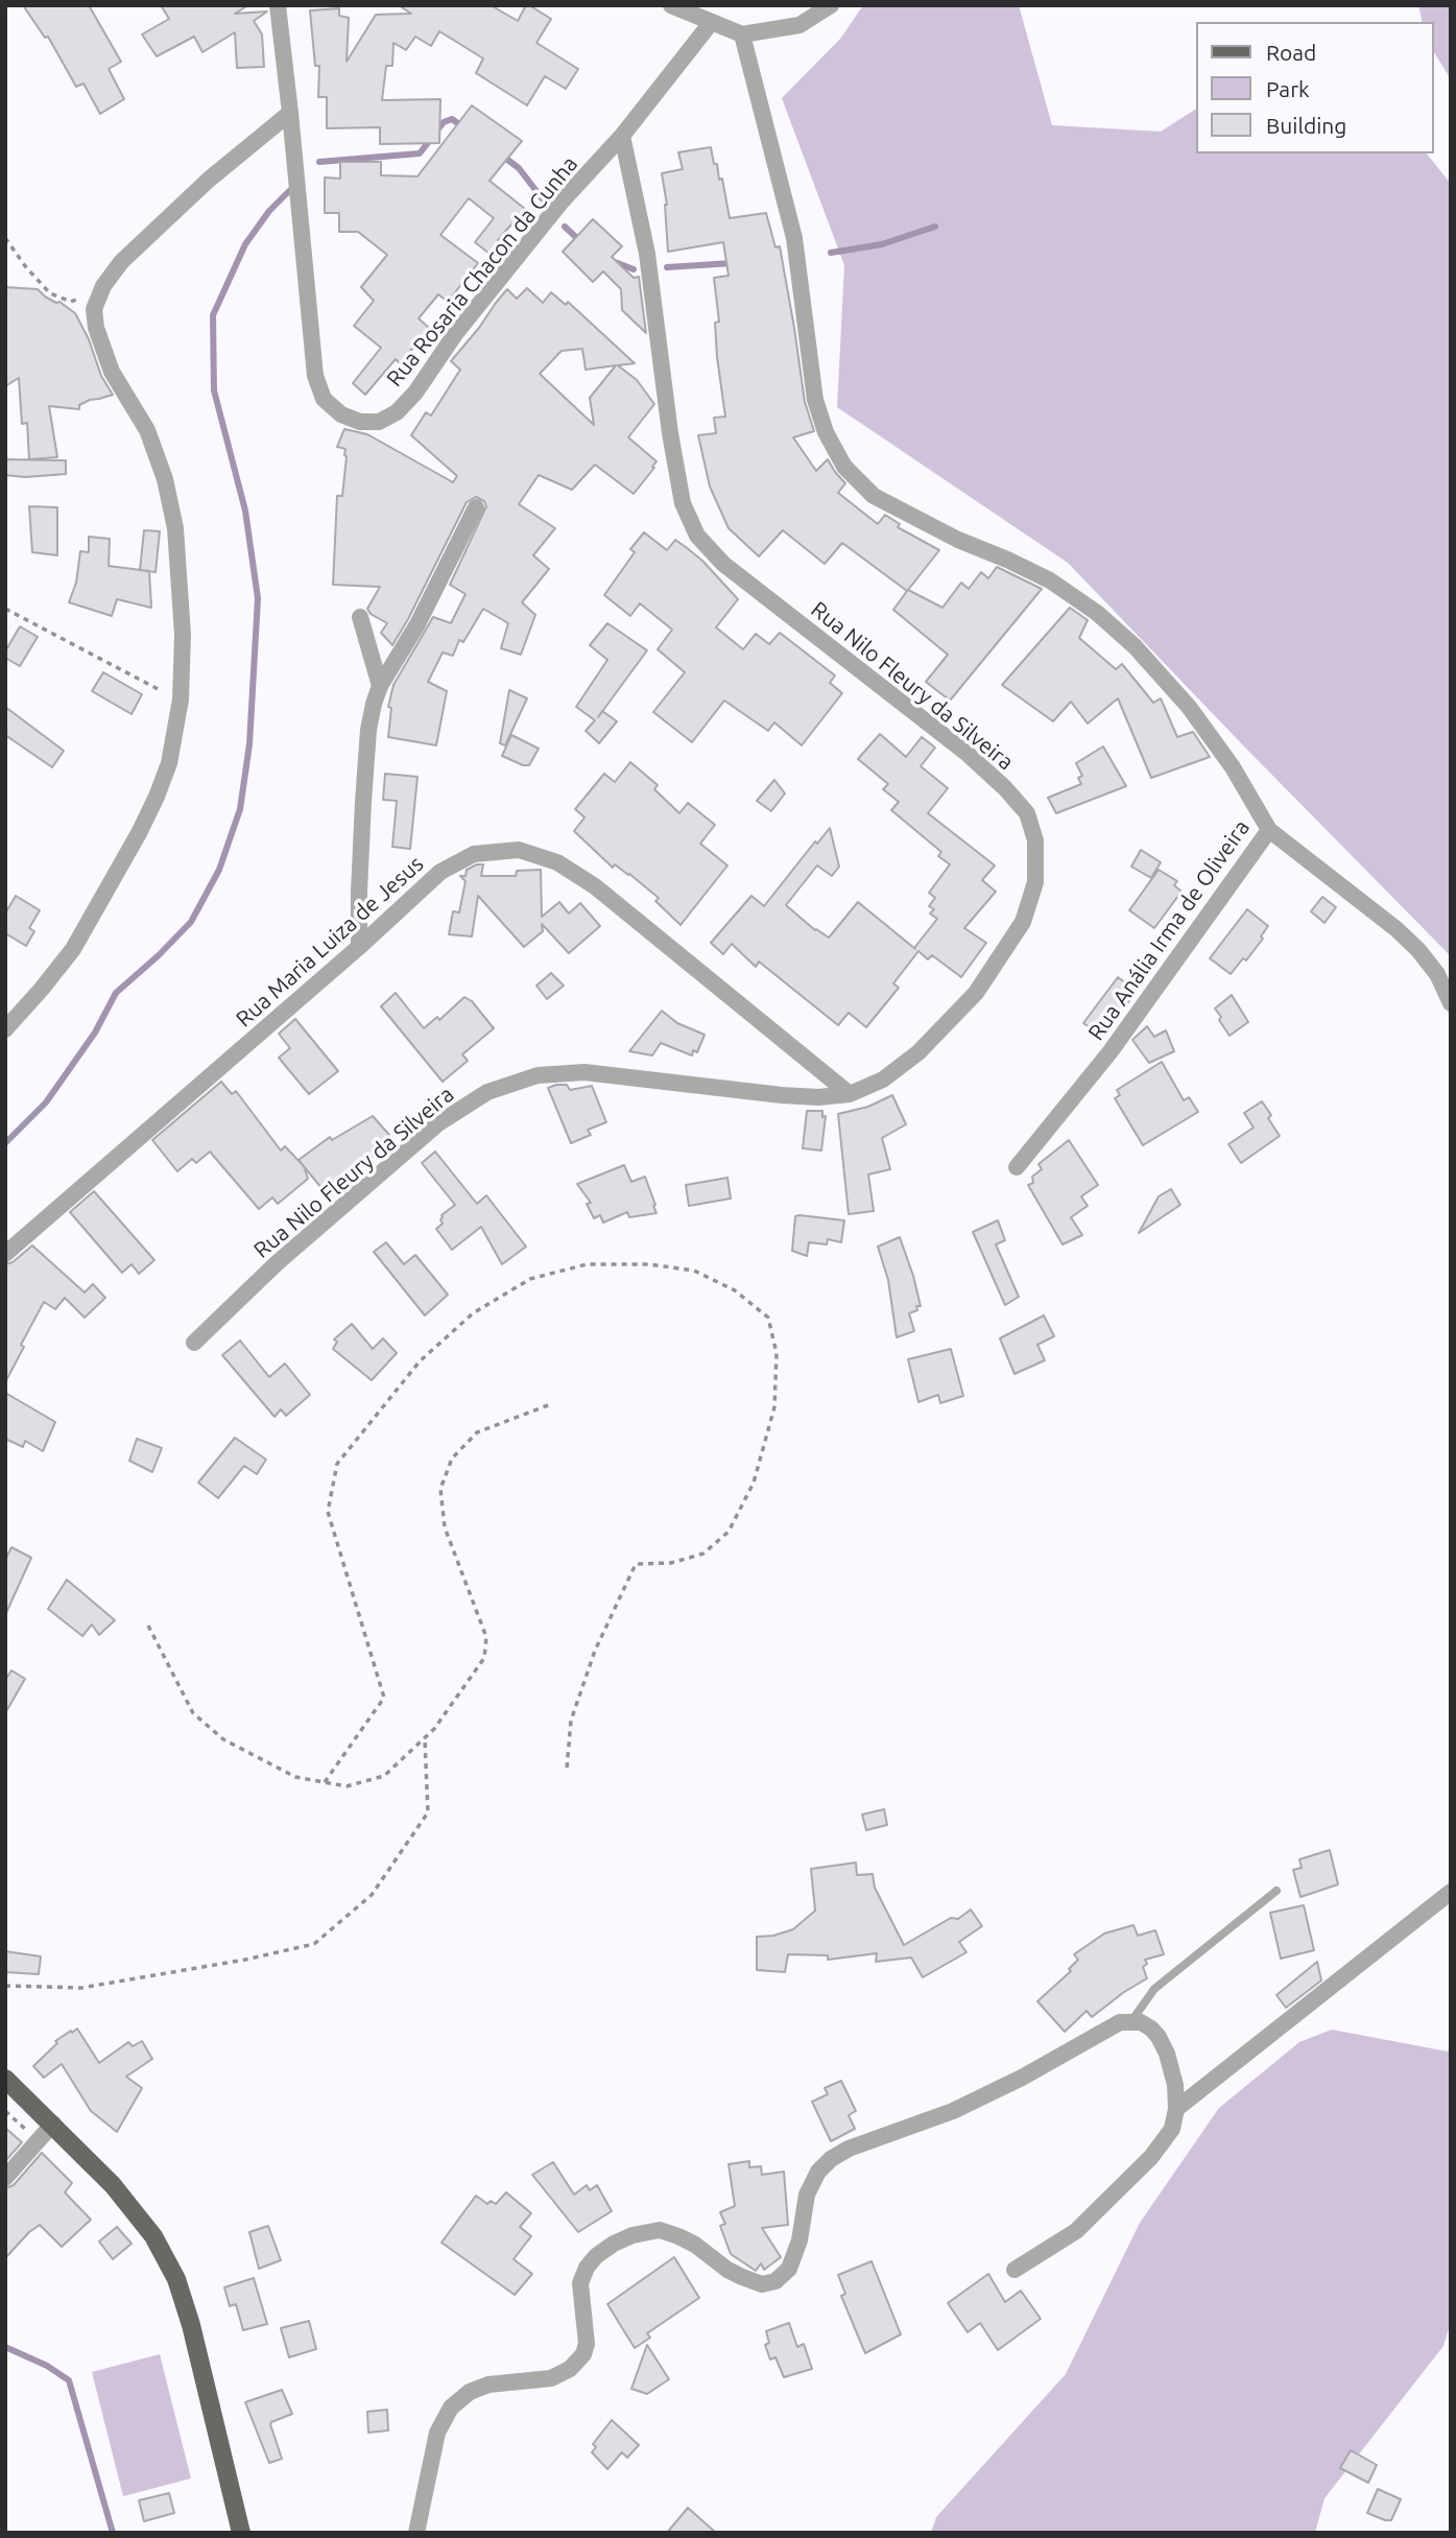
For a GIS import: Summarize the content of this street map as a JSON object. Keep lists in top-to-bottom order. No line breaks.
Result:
{"streets":{"street":["Rua Rosaria Chacon da Cunha","Rua Nilo Fleury da Silveira","Rua Anália Irma de Oliveira","Rua Maria Luiza de Jesus"]},"crossings":[["Rua Rosaria Chacon da Cunha","Rua Nilo Fleury da Silveira"],["Rua Nilo Fleury da Silveira","Rua Maria Luiza de Jesus"]],"legend":["Road","Park","Building"]}
